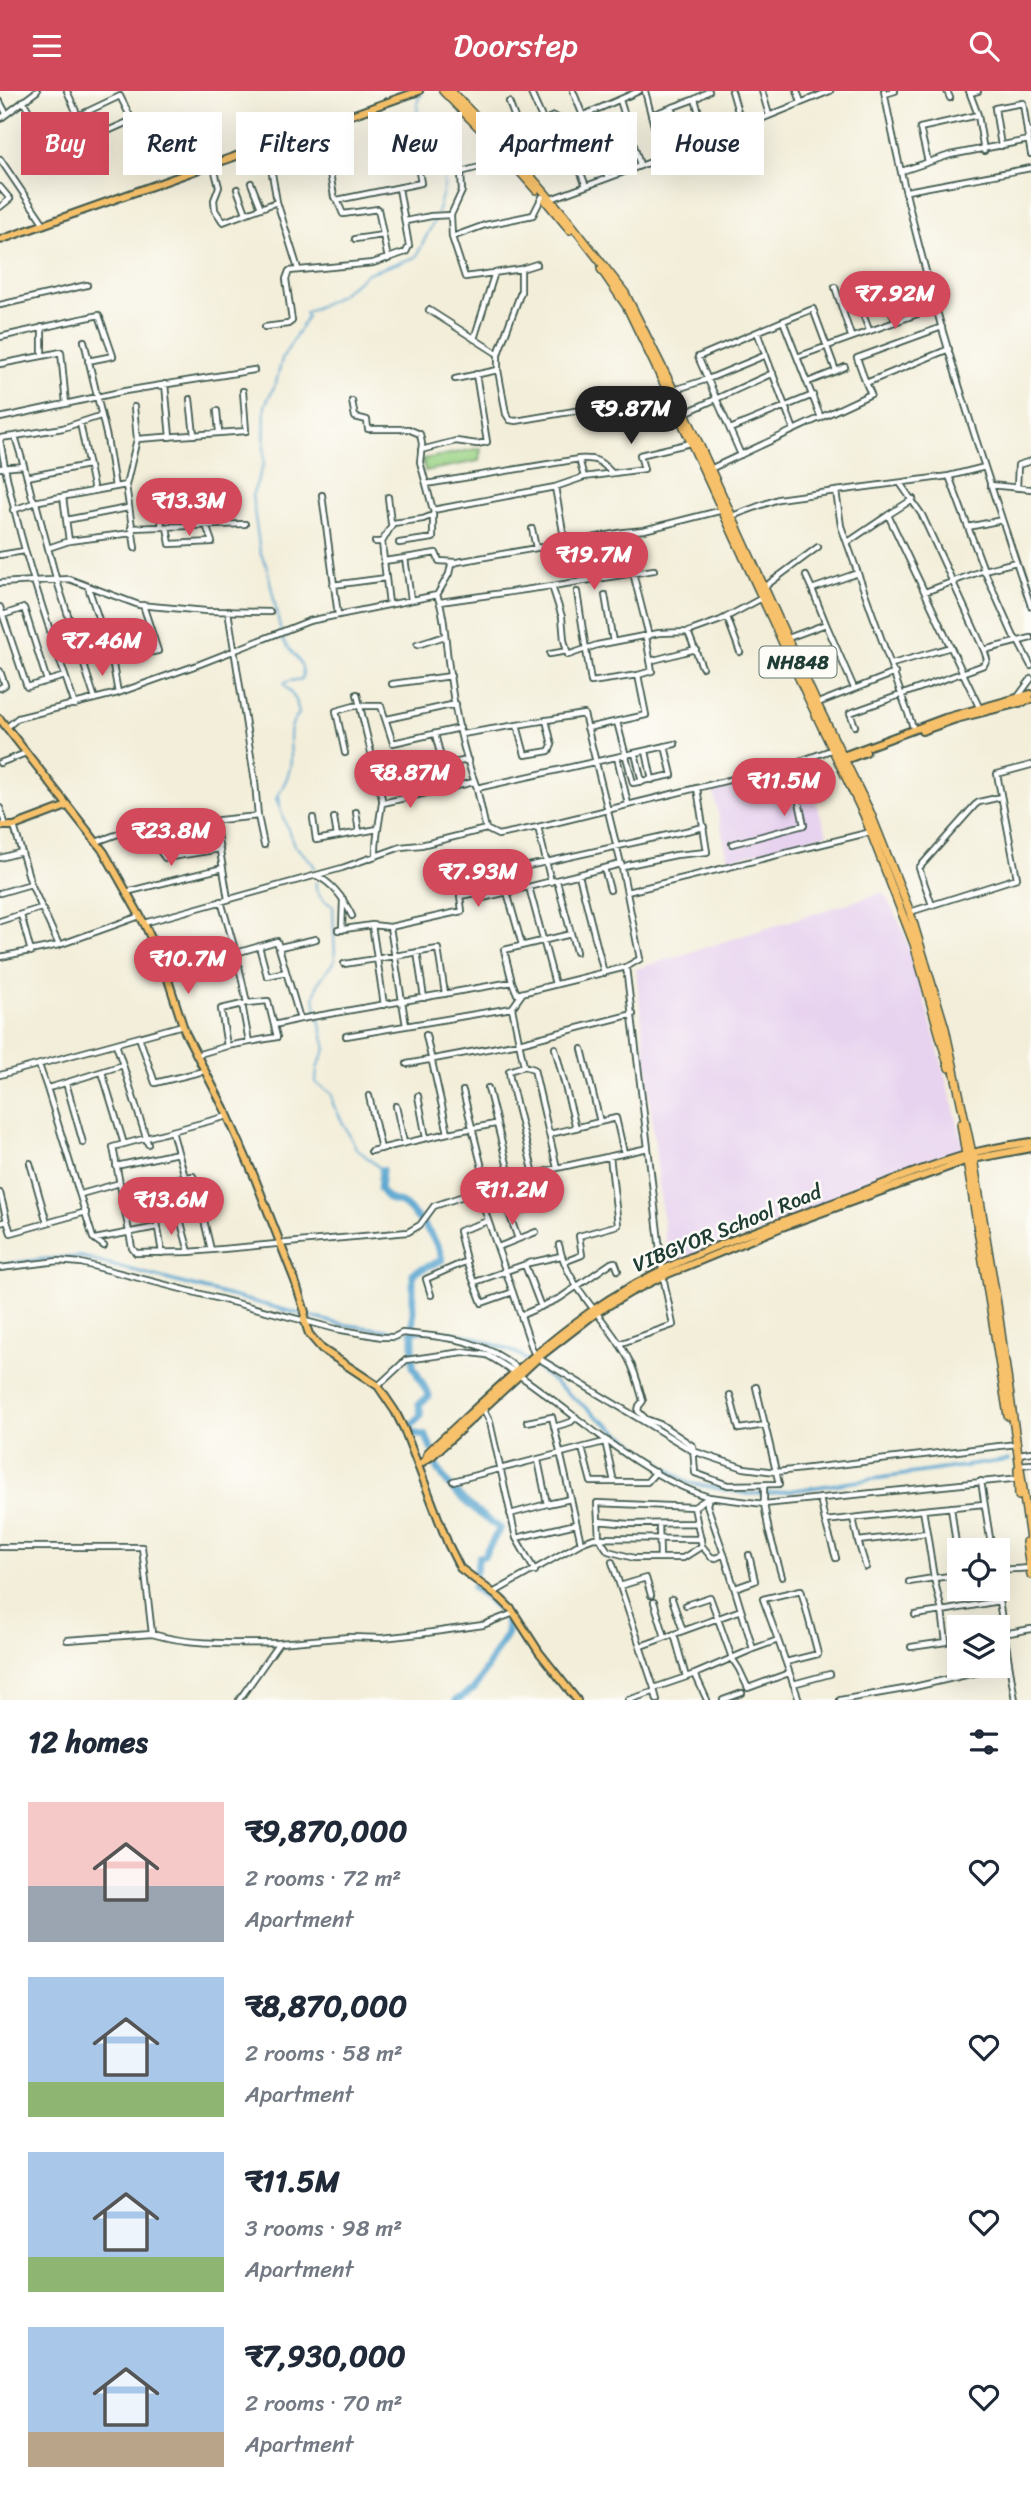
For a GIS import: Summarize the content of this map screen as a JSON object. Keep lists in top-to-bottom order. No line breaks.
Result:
{"streets":{"highway":["NH848"],"main road":["VIBGYOR School Road"]},"crossings":[["NH848","VIBGYOR School Road"]],"page":{"header":"Doorstep","chip":["Buy","Rent","Filters","New","Apartment","House"],"price":["₹7.92M","₹9.87M","₹13.3M","₹19.7M","₹7.46M","₹8.87M","₹11.5M","₹23.8M","₹7.93M","₹10.7M","₹11.2M","₹13.6M"],"heading":"12 homes","list":[{"name":"₹9,870,000","note":"2 rooms · 72 m² · Apartment"},{"name":"₹8,870,000","note":"2 rooms · 58 m² · Apartment"},{"name":"₹11.5M","note":"3 rooms · 98 m² · Apartment"},{"name":"₹7,930,000","note":"2 rooms · 70 m² · Apartment"}]}}
